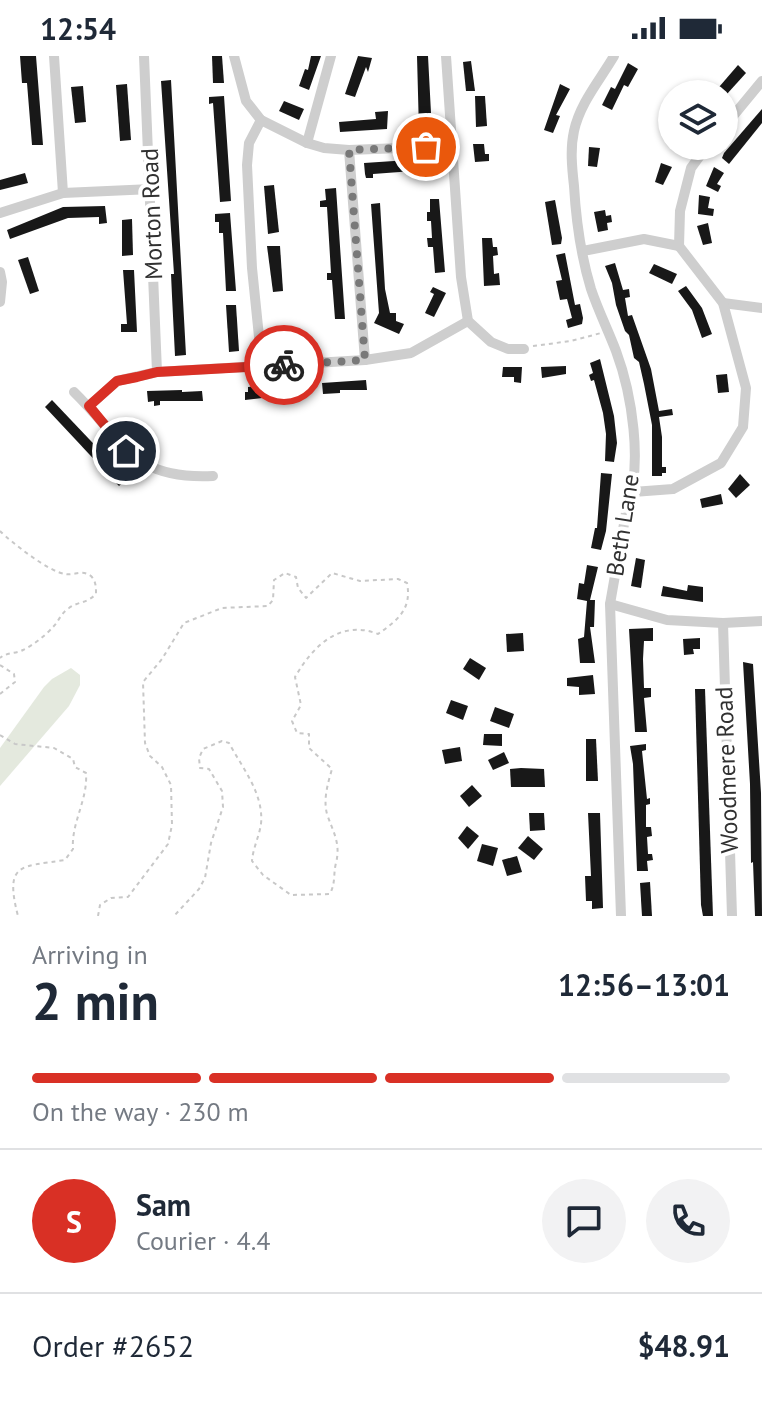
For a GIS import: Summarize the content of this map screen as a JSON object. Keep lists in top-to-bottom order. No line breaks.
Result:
{"streets":{"street":["Morton Road","Beth Lane","Woodmere Road"]},"page":{"status":"12:54","heading":["2 min","Arriving in","12:56–13:01"],"panel":["Sam","Courier · 4.4","Order #2652","$48.91"],"bar":"On the way · 230 m","round":"S"}}
